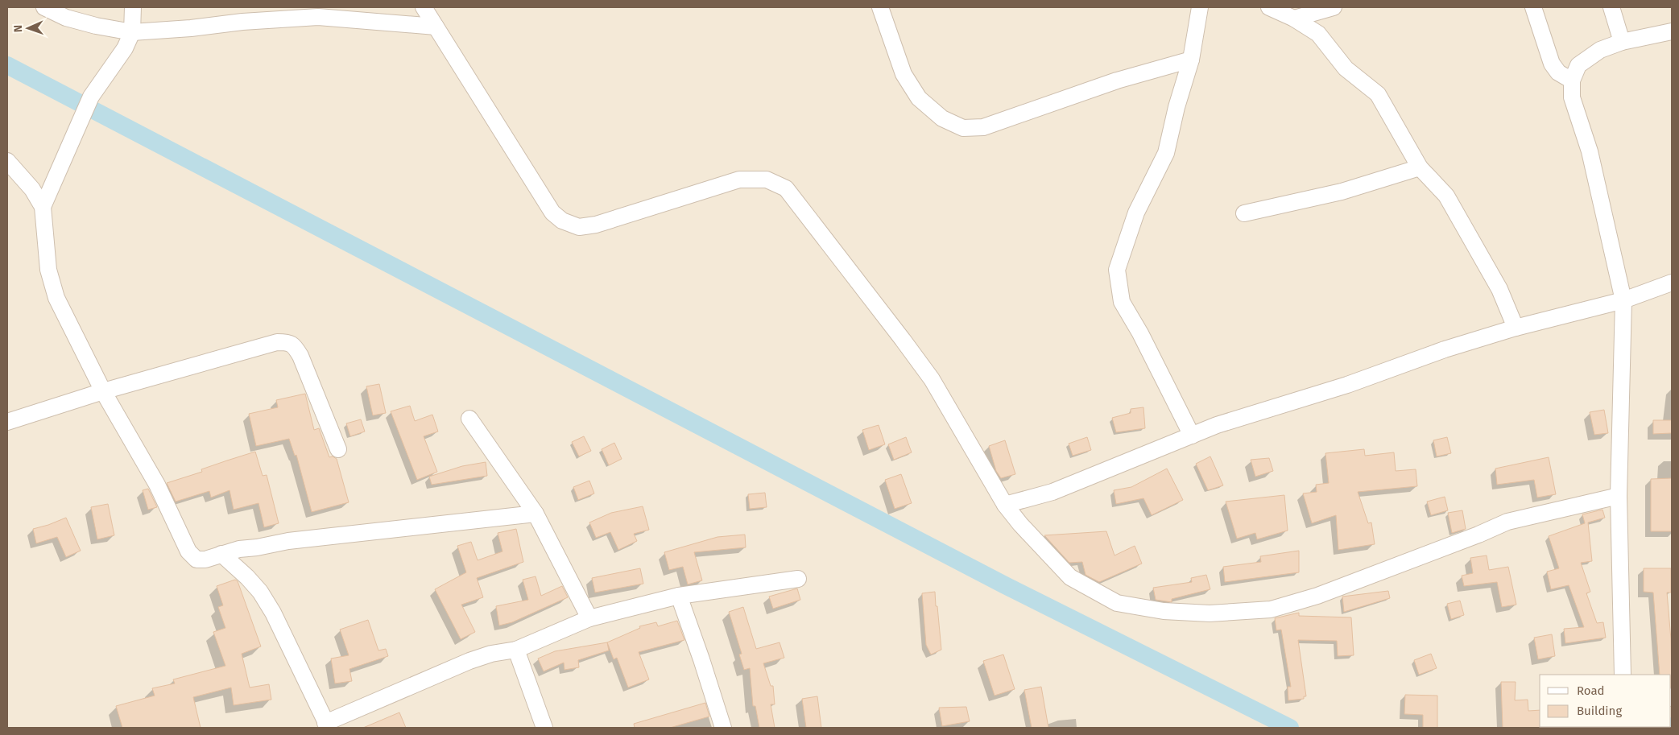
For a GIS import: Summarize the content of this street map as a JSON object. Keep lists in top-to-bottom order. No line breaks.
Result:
{"legend":["Road","Building"],"north":"left"}
